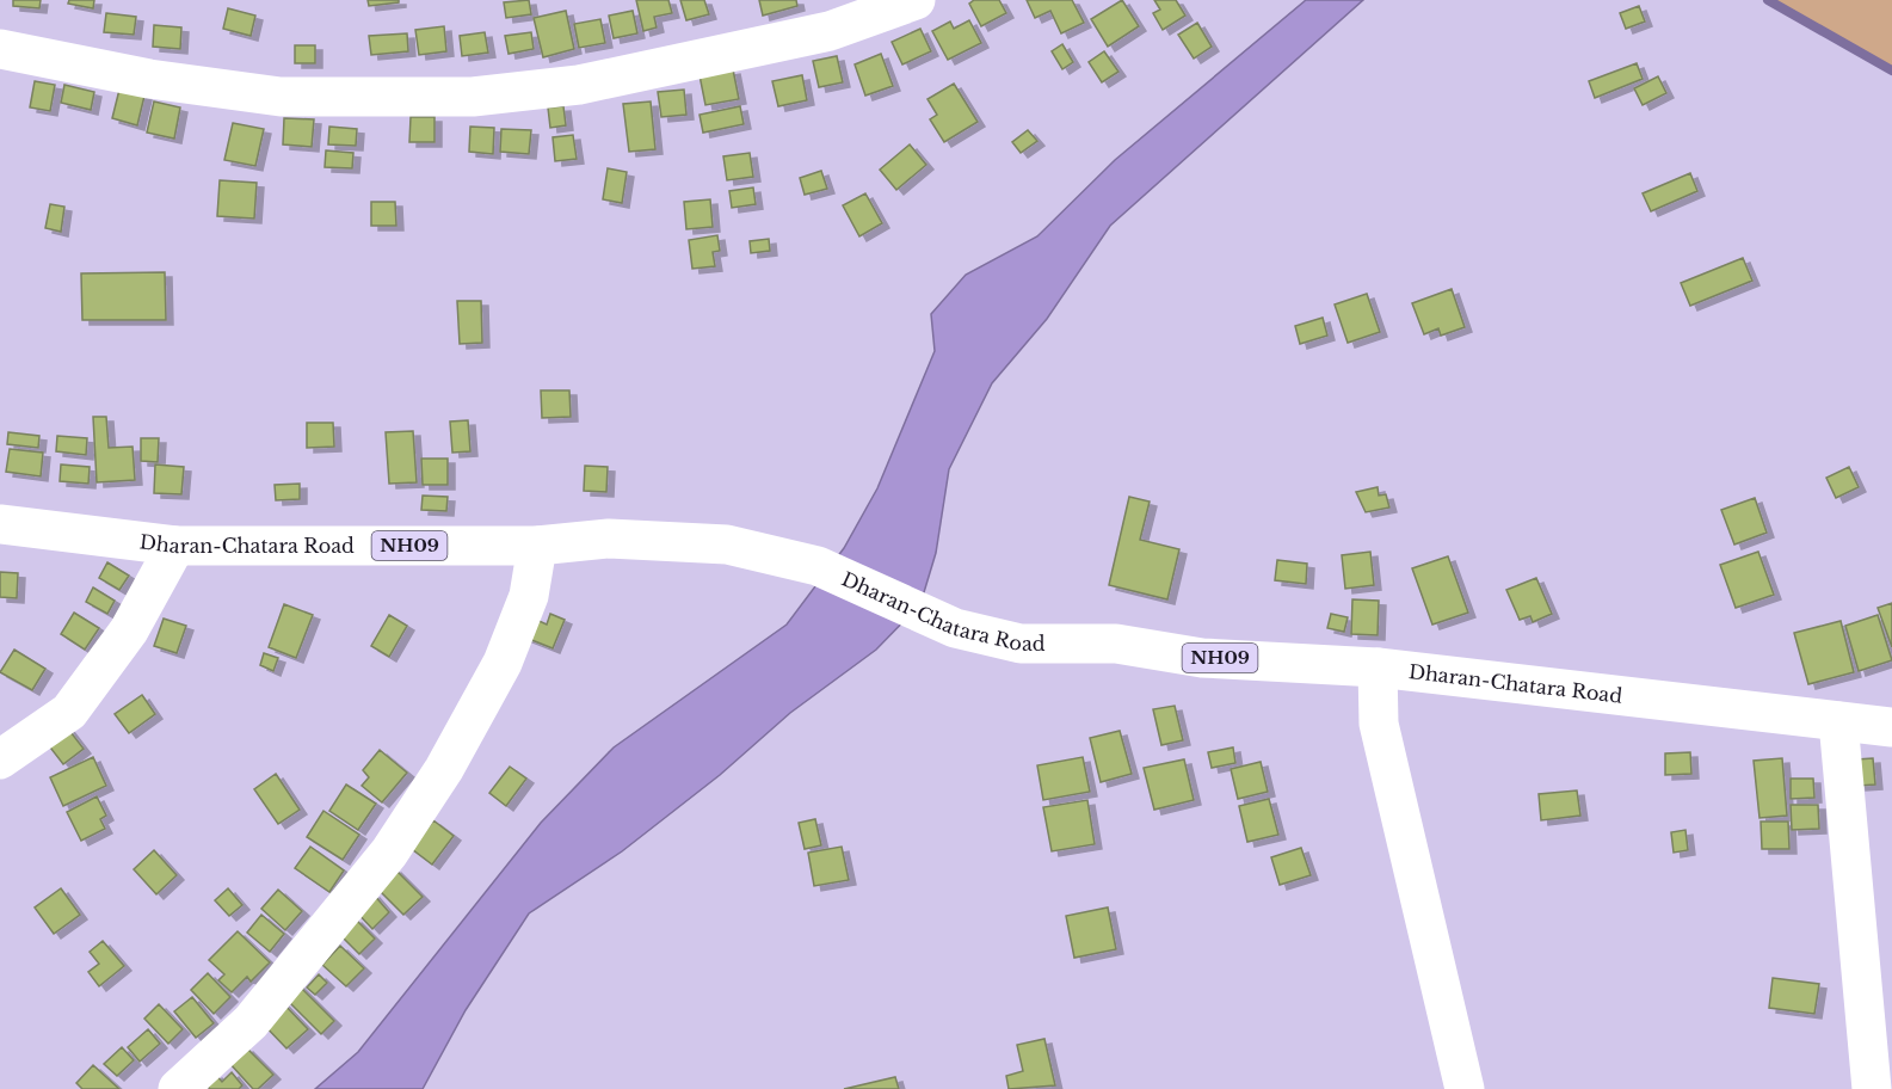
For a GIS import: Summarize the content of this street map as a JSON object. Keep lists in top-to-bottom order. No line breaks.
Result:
{"streets":{"street":["Dharan-Chatara Road","NH09"]}}
